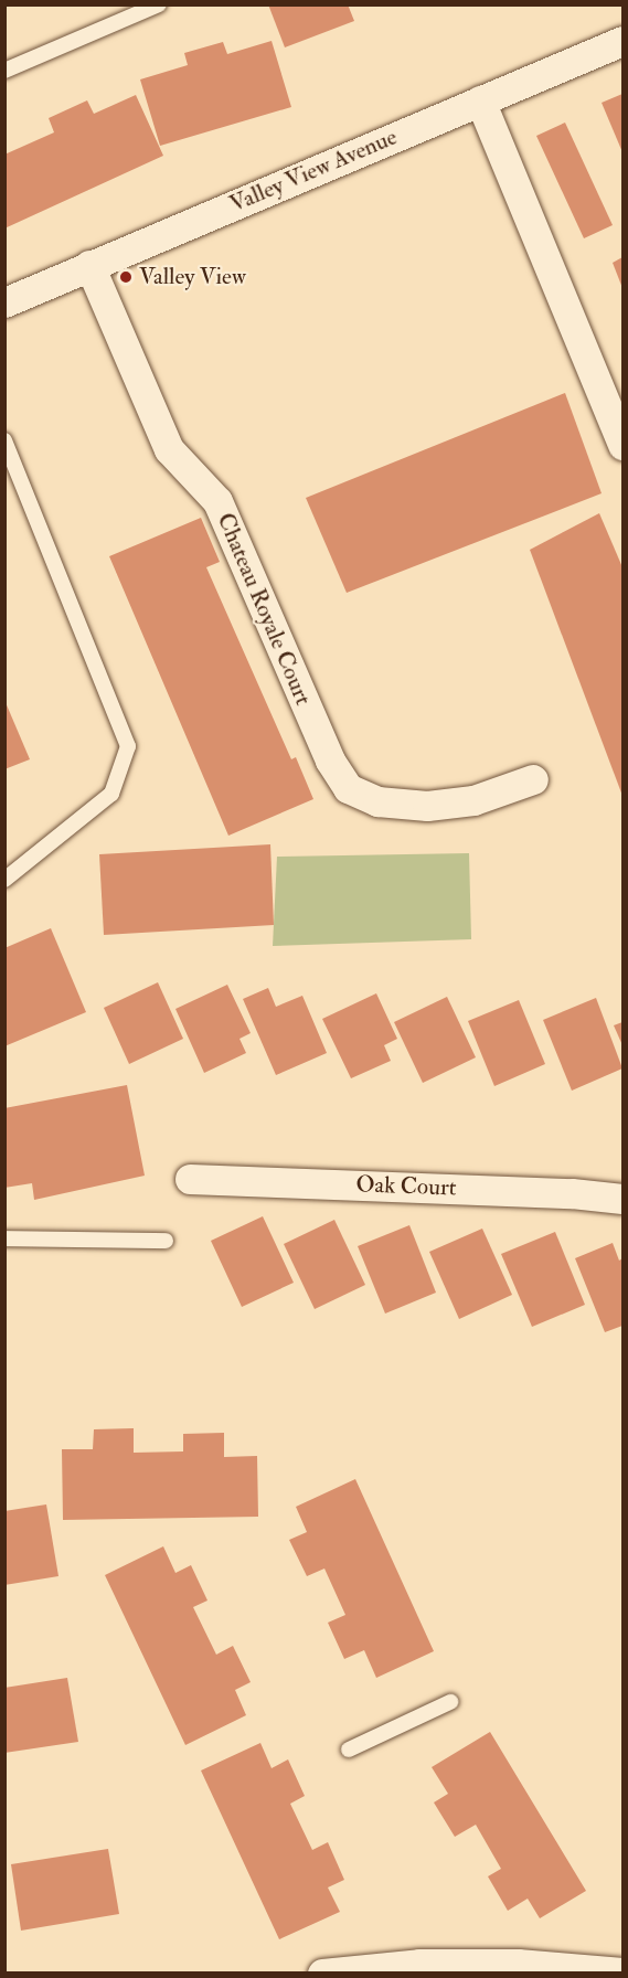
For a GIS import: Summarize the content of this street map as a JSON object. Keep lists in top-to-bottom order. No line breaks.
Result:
{"streets":{"street":["Valley View Avenue","Chateau Royale Court","Oak Court"]},"crossings":[["Valley View Avenue","Chateau Royale Court"]],"places":["Valley View"]}
